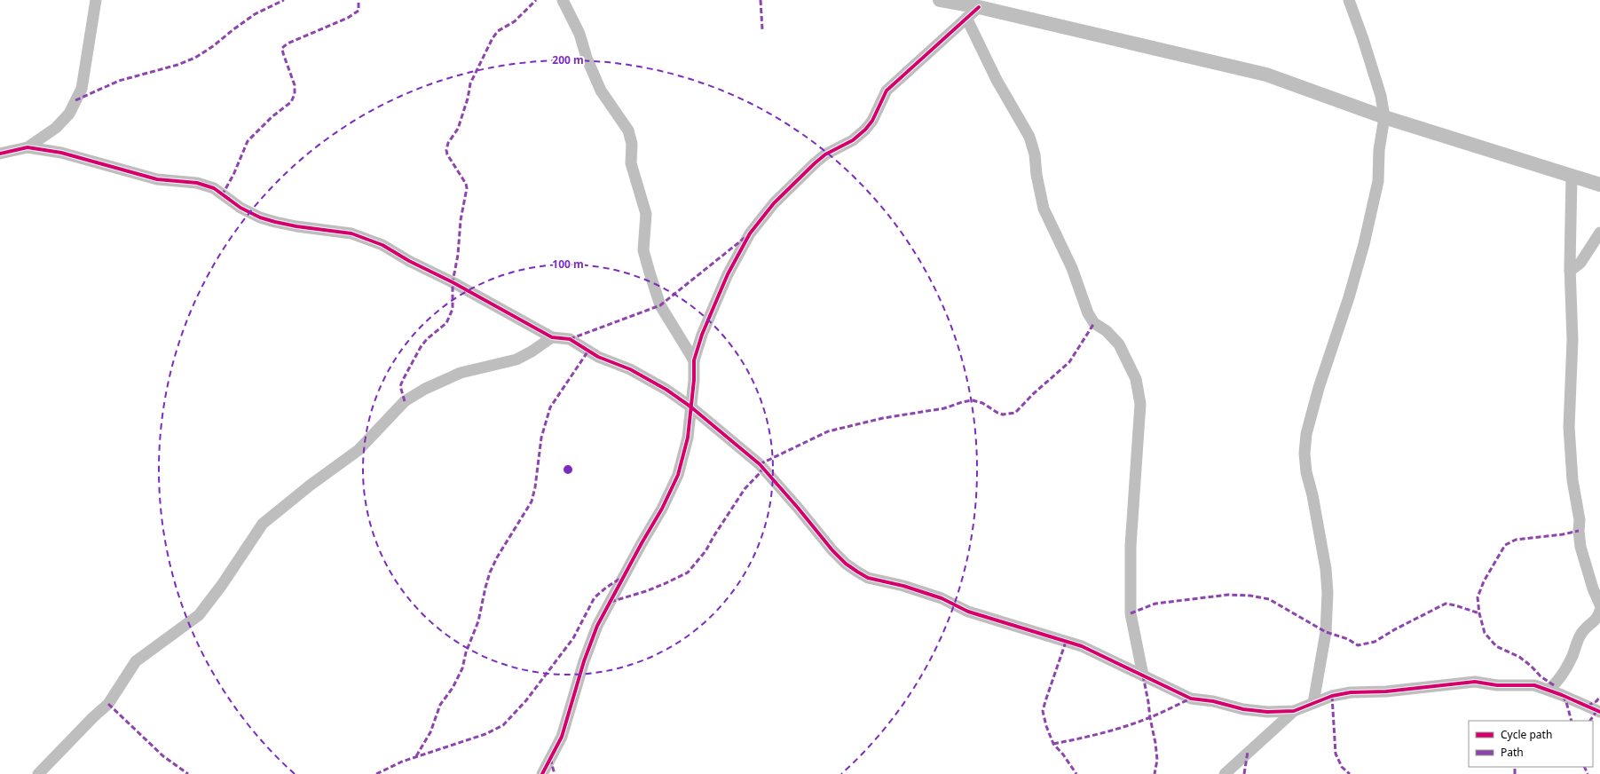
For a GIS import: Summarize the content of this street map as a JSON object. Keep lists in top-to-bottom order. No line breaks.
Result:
{"legend":["Cycle path","Path"],"rings":["200 m","100 m"]}
